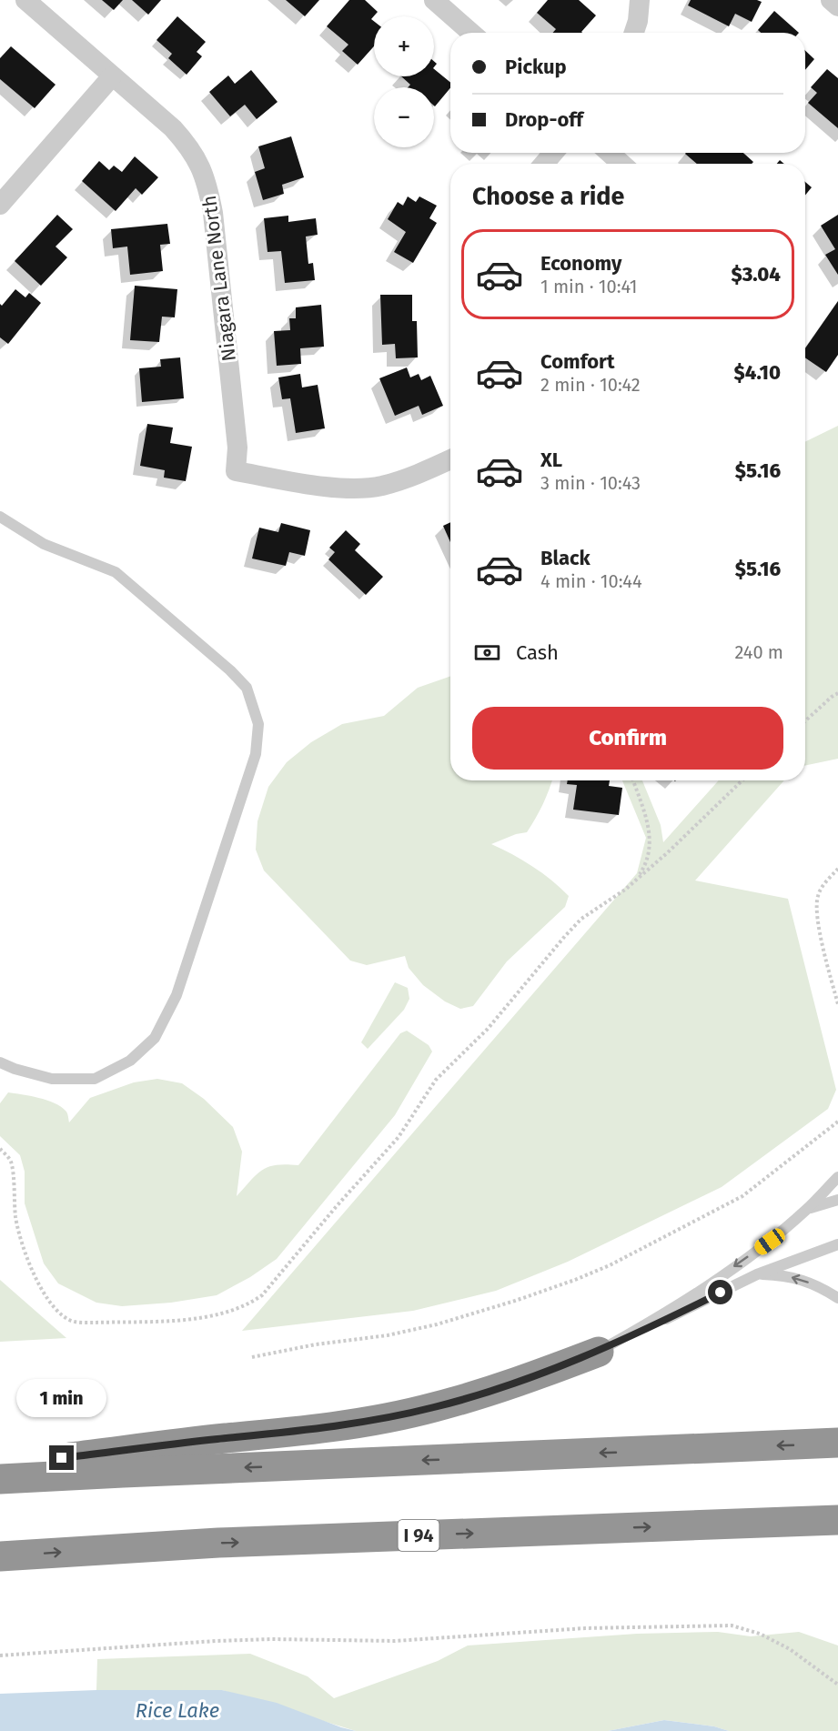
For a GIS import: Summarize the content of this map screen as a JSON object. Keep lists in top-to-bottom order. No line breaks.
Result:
{"streets":{"highway":["I 94"],"street":["Niagara Lane North"]},"water":["Rice Lake"],"page":{"map_buttons":["+","−"],"banner":["Pickup","Drop-off"],"heading":"Choose a ride","list":[{"name":"Economy","note":"1 min · 10:41","value":"$3.04"},{"name":"Comfort","note":"2 min · 10:42","value":"$4.10"},{"name":"XL","note":"3 min · 10:43","value":"$5.16"},{"name":"Black","note":"4 min · 10:44","value":"$5.16"}],"pay":["Cash","240 m"],"buttons":"Confirm","bubble":"1 min"}}
